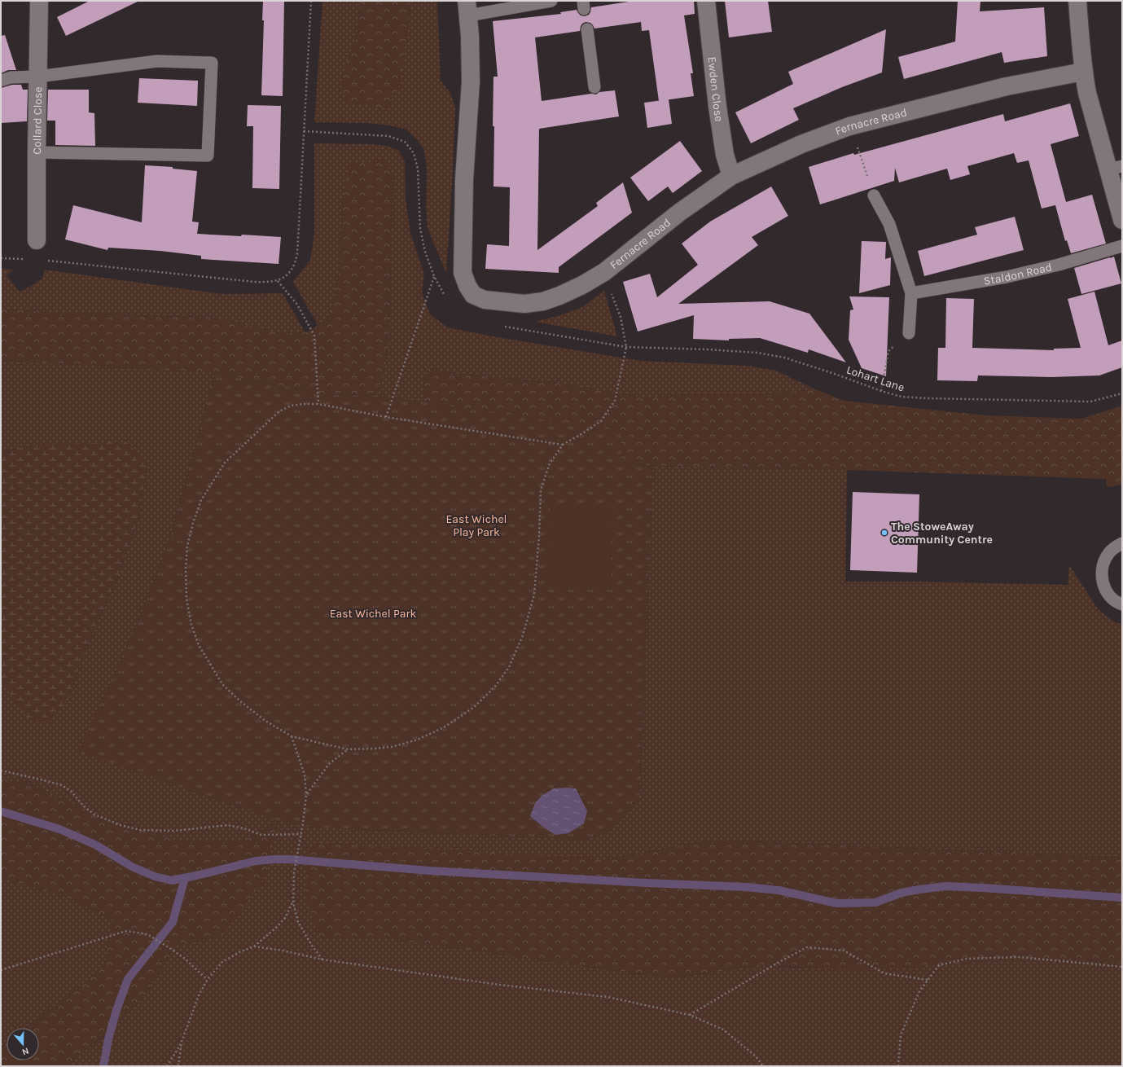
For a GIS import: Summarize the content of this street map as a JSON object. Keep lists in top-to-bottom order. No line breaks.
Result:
{"streets":{"street":["Ewden Close","Collard Close","Fernacre Road"],"lane":["Staldon Road"],"path":["Lohart Lane"]},"crossings":[["Ewden Close","Fernacre Road"]],"parks":["East Wichel Play Park","East Wichel Park"],"places":["The StoweAway Community Centre"],"north":"bottom"}
